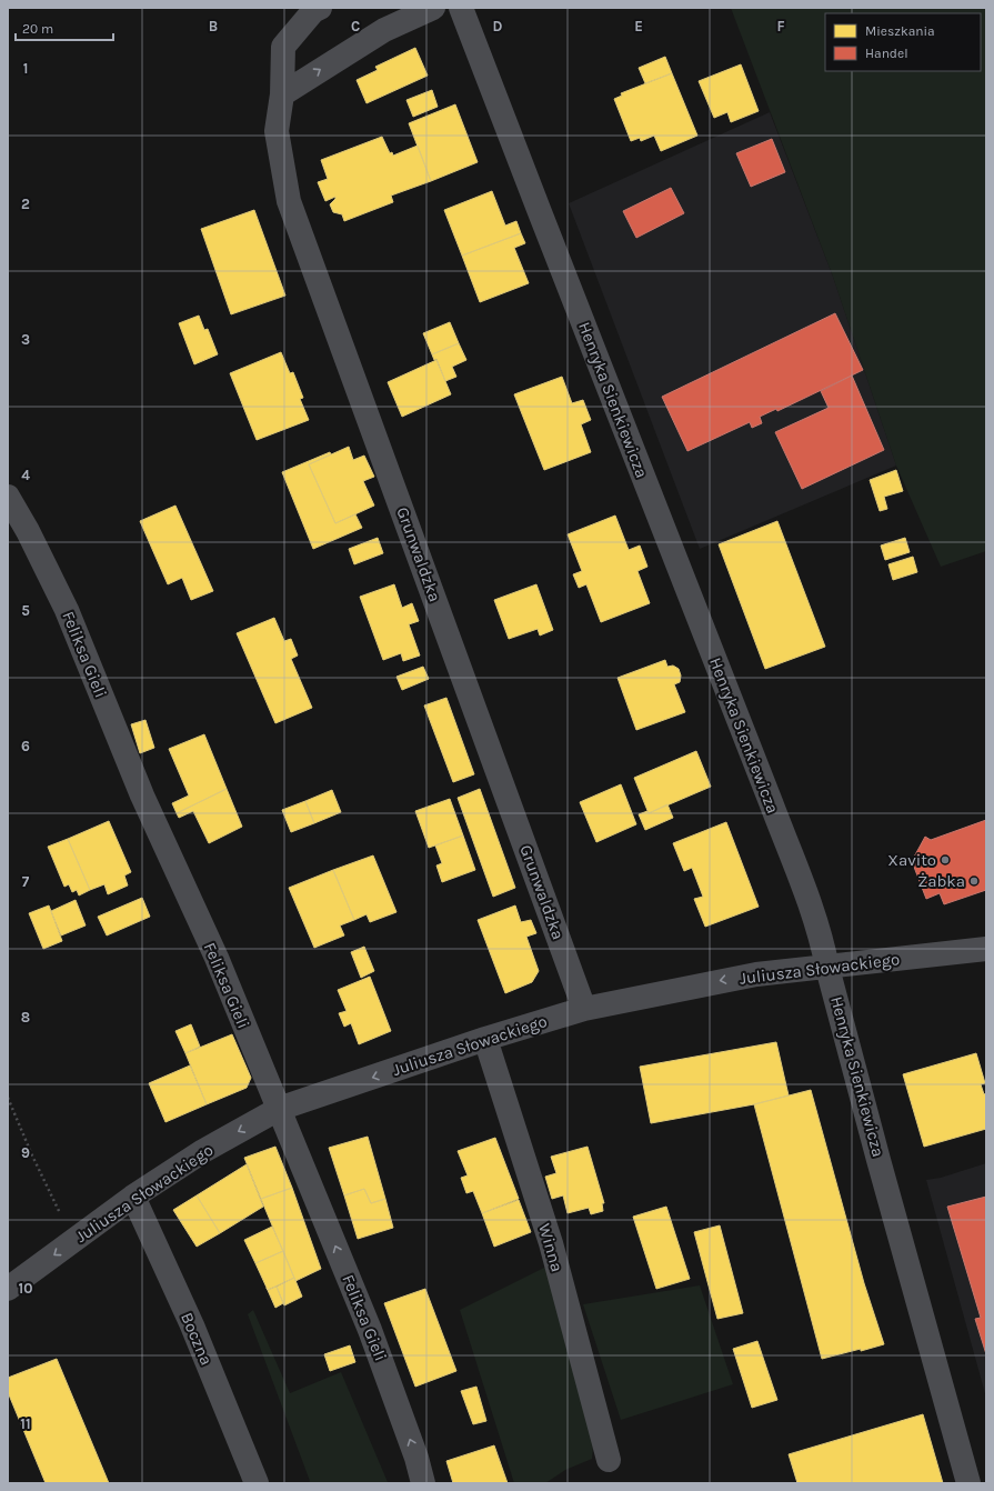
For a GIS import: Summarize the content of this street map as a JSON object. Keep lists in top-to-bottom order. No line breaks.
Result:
{"streets":{"street":["Henryka Sienkiewicza","Grunwaldzka","Feliksa Gieli","Juliusza Słowackiego","Winna","Boczna"]},"crossings":[["Henryka Sienkiewicza","Juliusza Słowackiego"],["Grunwaldzka","Juliusza Słowackiego"],["Feliksa Gieli","Juliusza Słowackiego"],["Juliusza Słowackiego","Winna"],["Juliusza Słowackiego","Boczna"]],"one_way":["Feliksa Gieli","Juliusza Słowackiego"],"places":["Xavito","Żabka"],"legend":["Mieszkania","Handel"],"scale_bar":"20 m","grid":{"columns":["B","C","D","E","F"],"rows":["1","2","3","4","5","6","7","8","9","10","11"]}}
